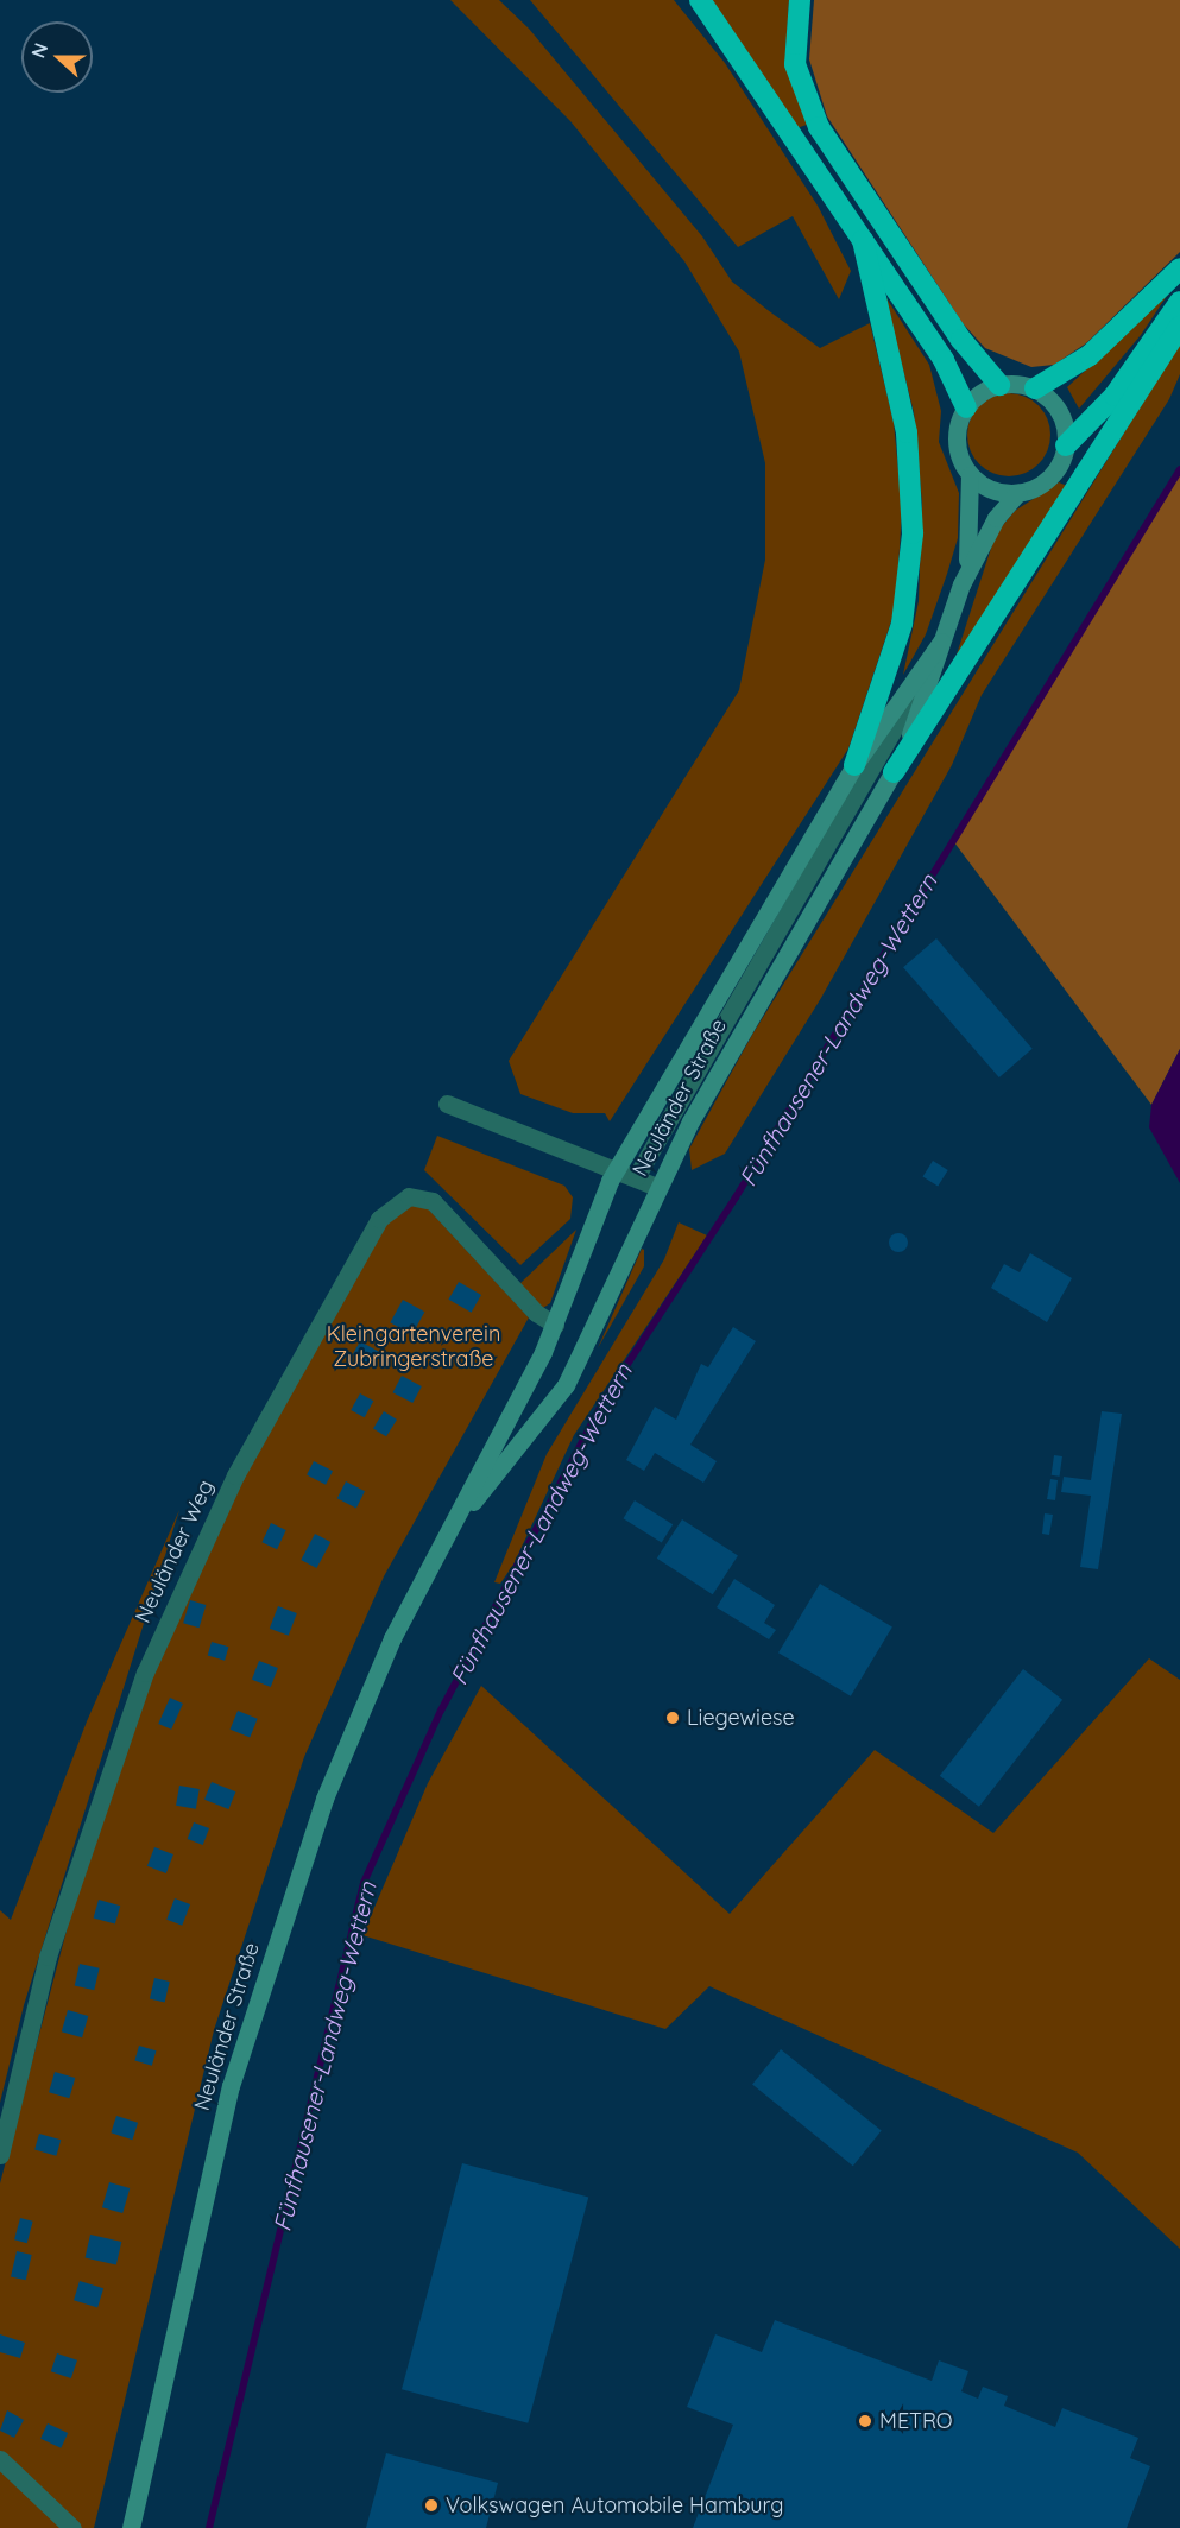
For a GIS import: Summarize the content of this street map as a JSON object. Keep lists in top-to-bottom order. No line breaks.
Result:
{"streets":{"main road":["Neuländer Straße"],"street":["Neuländer Weg"]},"crossings":[["Neuländer Straße","Neuländer Weg"]],"water":["Fünfhausener-Landweg-Wettern"],"parks":["Kleingartenverein Zubringerstraße"],"places":["Liegewiese","METRO","Volkswagen Automobile Hamburg"],"north":"left"}
